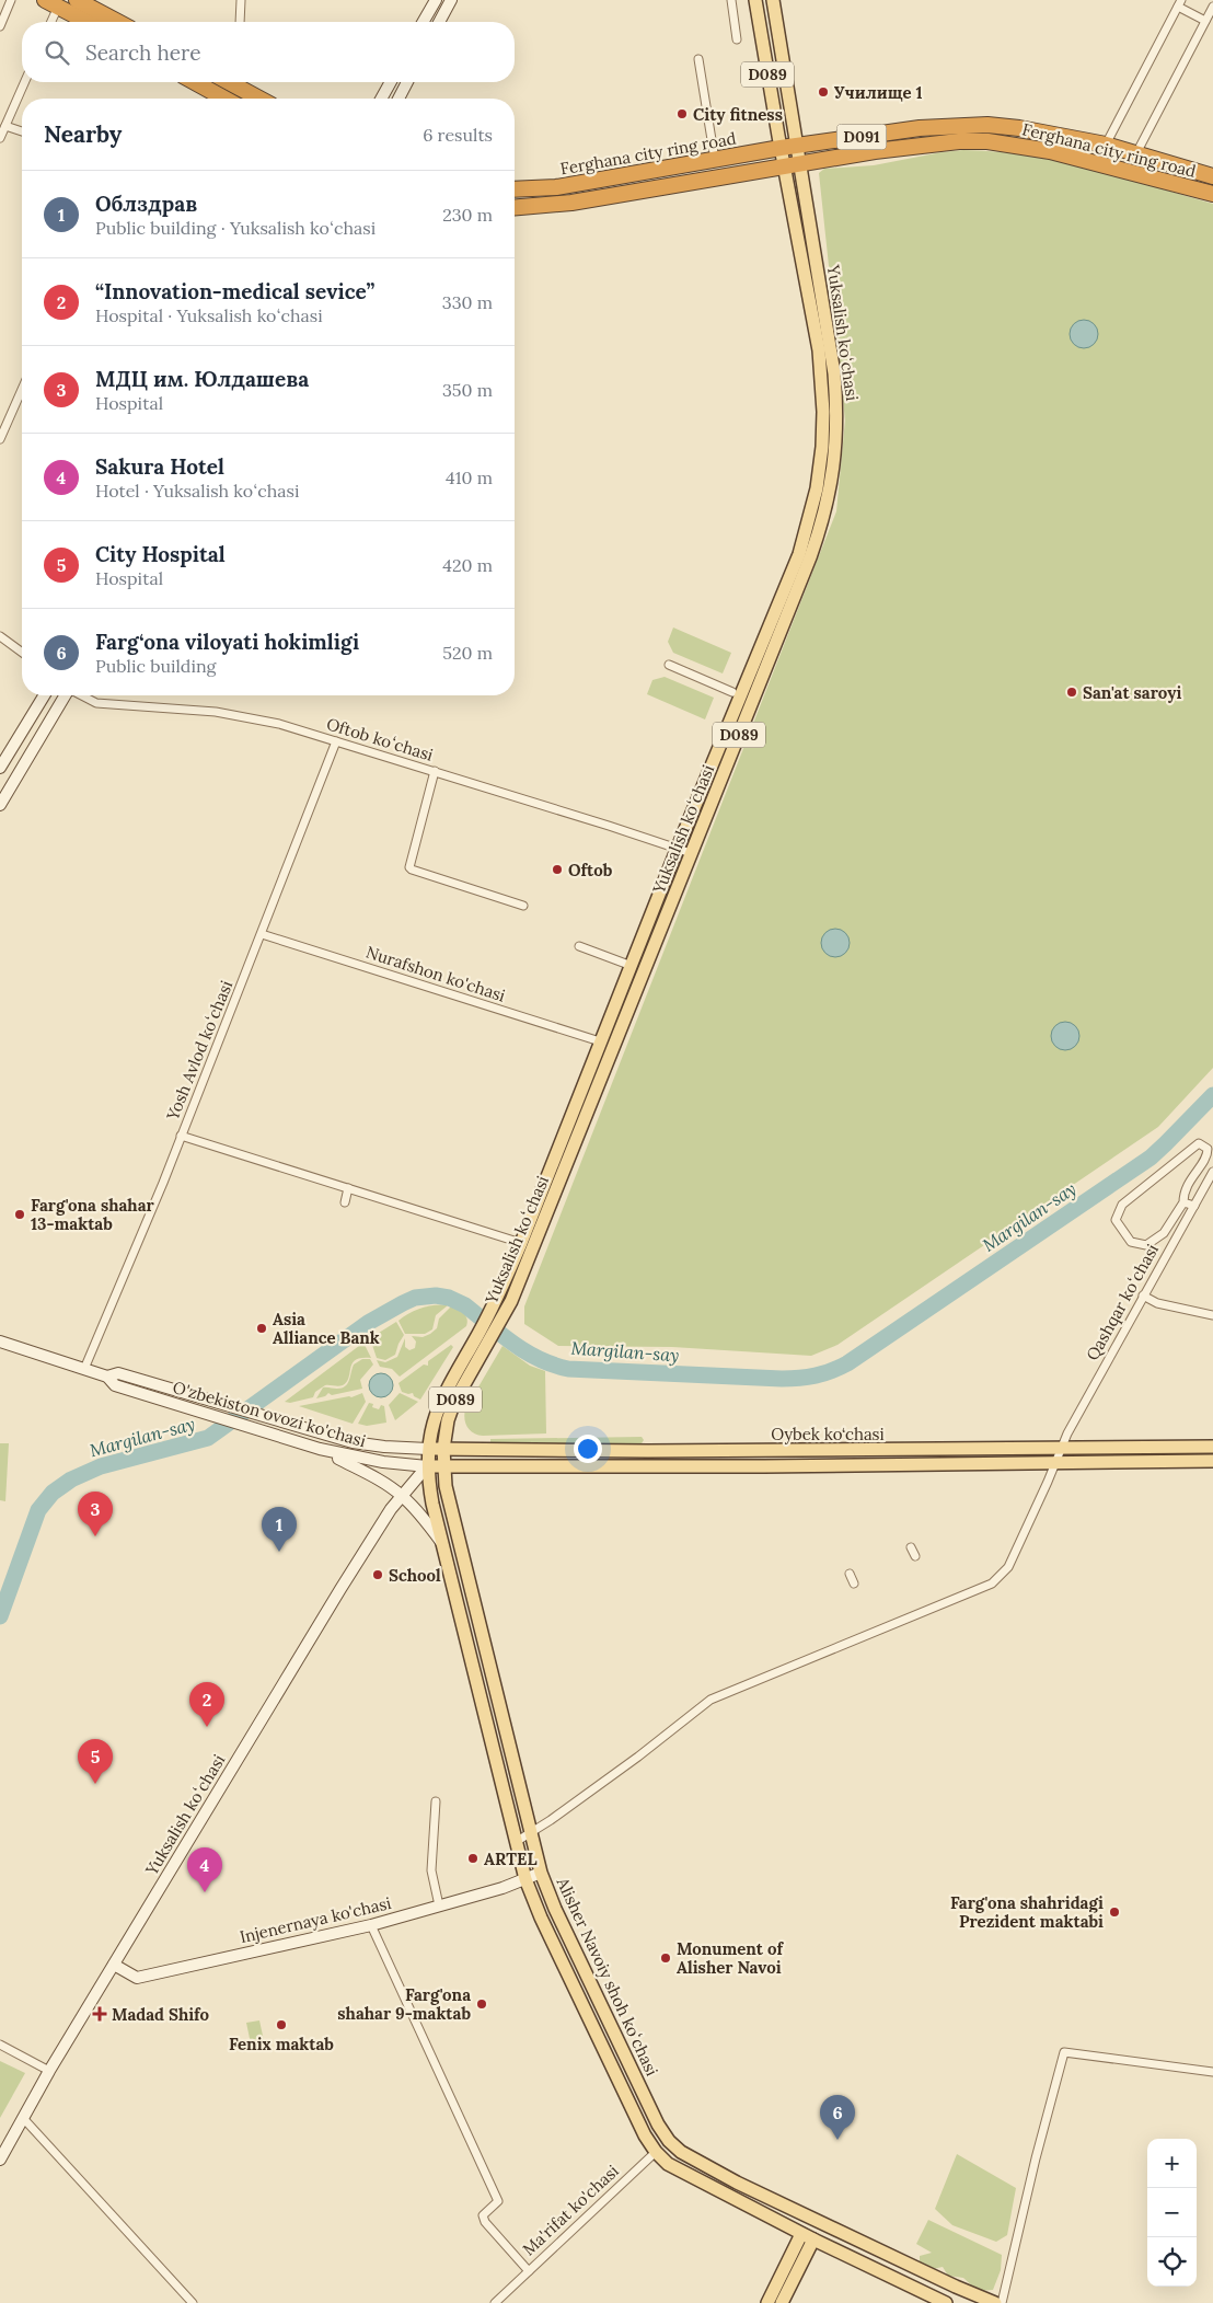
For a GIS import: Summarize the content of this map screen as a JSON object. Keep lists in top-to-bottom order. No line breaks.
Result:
{"streets":{"highway":["D091","Ferghana city ring road"],"main road":["D089","Yuksalish koʻchasi","O'zbekiston ovozi ko'chasi","Oybek ko‘chasi","Injenernaya ko'chasi","Alisher Navoiy shoh koʻchasi","Ma'rifat ko'chasi"],"street":["Oftob koʻchasi","Nurafshon ko'chasi","Yosh Avlod koʻchasi","Qashqar koʻchasi"]},"crossings":[["D089","Ferghana city ring road"],["D089","Yuksalish koʻchasi"],["Ferghana city ring road","Yuksalish koʻchasi"],["Yuksalish koʻchasi","Oftob koʻchasi"],["Yuksalish koʻchasi","Nurafshon ko'chasi"],["Yuksalish koʻchasi","O'zbekiston ovozi ko'chasi"],["Yuksalish koʻchasi","Oybek ko‘chasi"],["Yuksalish koʻchasi","Injenernaya ko'chasi"],["Yuksalish koʻchasi","Alisher Navoiy shoh koʻchasi"],["Oftob koʻchasi","Yosh Avlod koʻchasi"],["Nurafshon ko'chasi","Yosh Avlod koʻchasi"],["Yosh Avlod koʻchasi","O'zbekiston ovozi ko'chasi"],["Qashqar koʻchasi","Oybek ko‘chasi"],["Qashqar koʻchasi","Alisher Navoiy shoh koʻchasi"],["O'zbekiston ovozi ko'chasi","Oybek ko‘chasi"],["O'zbekiston ovozi ko'chasi","Alisher Navoiy shoh koʻchasi"],["Oybek ko‘chasi","Alisher Navoiy shoh koʻchasi"],["Injenernaya ko'chasi","Alisher Navoiy shoh koʻchasi"],["Alisher Navoiy shoh koʻchasi","Ma'rifat ko'chasi"]],"water":["Margilan-say"],"places":{"other":["Училище 1","City fitness","San'at saroyi","Oftob","Farg'ona shahar 13-maktab","Asia Alliance Bank","School","ARTEL","Farg'ona shahridagi Prezident maktabi","Monument of Alisher Navoi","Farg'ona shahar 9-maktab","Fenix maktab"],"health":["Madad Shifo"]},"page":{"search":"Search here","heading":["Nearby","6 results"],"list":[{"mark":"1","name":"Облздрав","note":"Public building · Yuksalish koʻchasi","value":"230 m"},{"mark":"2","name":"“Innovation-medical sevice”","note":"Hospital · Yuksalish koʻchasi","value":"330 m"},{"mark":"3","name":"МДЦ им. Юлдашева","note":"Hospital","value":"350 m"},{"mark":"4","name":"Sakura Hotel","note":"Hotel · Yuksalish koʻchasi","value":"410 m"},{"mark":"5","name":"City Hospital","note":"Hospital","value":"420 m"},{"mark":"6","name":"Farg‘ona viloyati hokimligi","note":"Public building","value":"520 m"}],"pins":["3","1","2","5","4","6"],"map_buttons":["+","−"]}}
